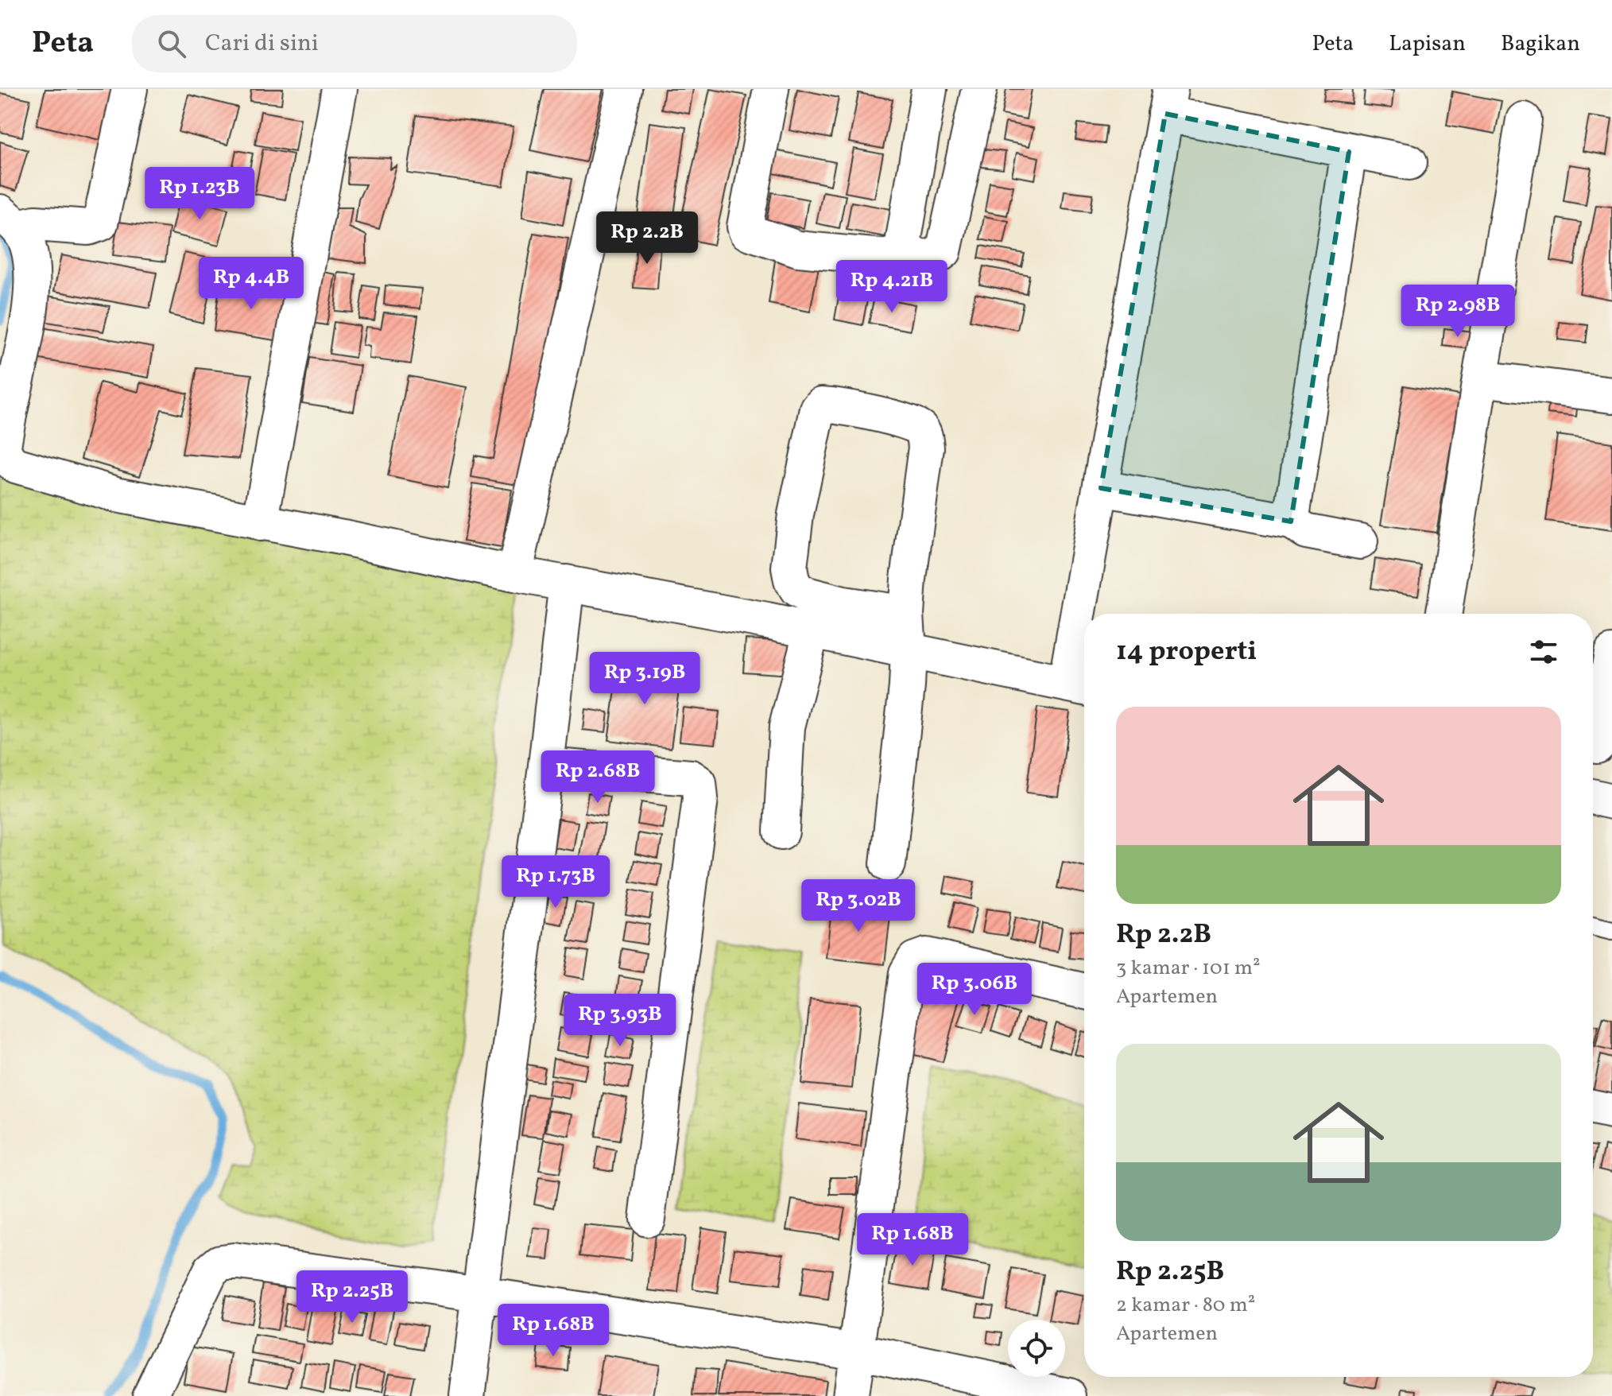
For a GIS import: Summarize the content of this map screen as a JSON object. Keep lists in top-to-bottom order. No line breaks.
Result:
{"page":{"header":"Peta","search":"Cari di sini","nav":["Peta","Lapisan","Bagikan"],"price":["Rp 1.23B","Rp 2.2B","Rp 4.4B","Rp 4.21B","Rp 2.98B","Rp 3.19B","Rp 2.68B","Rp 1.73B","Rp 3.02B","Rp 3.06B","Rp 3.93B","Rp 1.68B","Rp 2.25B","Rp 1.68B"],"heading":"14 properti","list":[{"name":"Rp 2.2B","note":"3 kamar · 101 m² · Apartemen"},{"name":"Rp 2.25B","note":"2 kamar · 80 m² · Apartemen"}]}}
